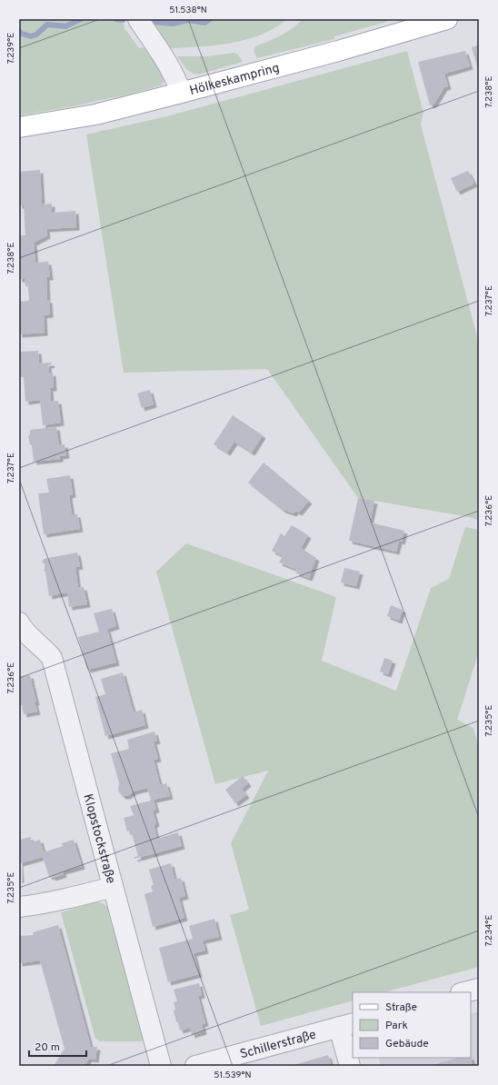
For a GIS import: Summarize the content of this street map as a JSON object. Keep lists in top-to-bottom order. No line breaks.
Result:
{"streets":{"main road":["Hölkeskampring"],"street":["Klopstockstraße","Schillerstraße"]},"legend":["Straße","Park","Gebäude"],"scale_bar":"20 m","coordinates":["51.538°N","7.239°E","7.238°E","7.237°E","7.236°E","7.235°E","7.234°E","51.539°N"]}
